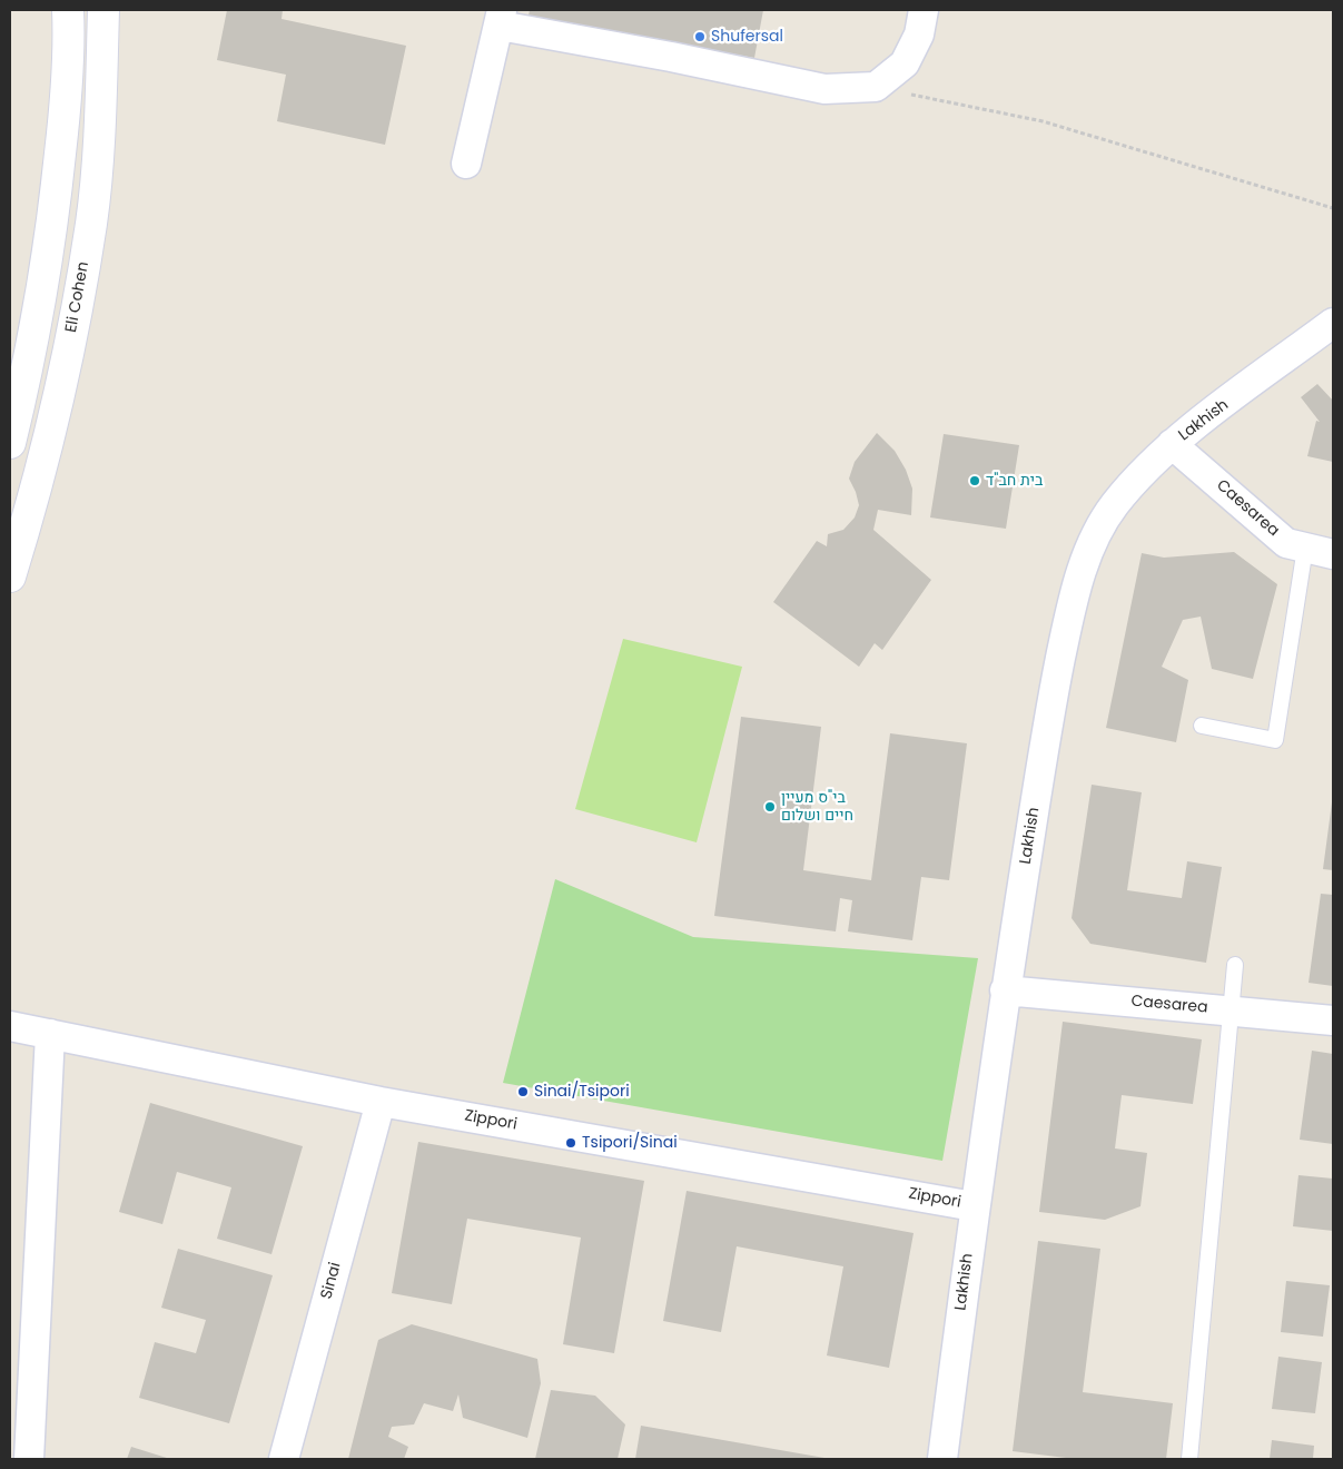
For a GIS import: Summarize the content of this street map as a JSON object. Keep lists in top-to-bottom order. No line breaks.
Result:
{"streets":{"street":["Eli Cohen","Lakhish","Caesarea","Zippori","Sinai"]},"crossings":[["Lakhish","Caesarea"],["Lakhish","Zippori"],["Zippori","Sinai"]],"places":["Shufersal","בית חב\"ד","בי\"ס מעיין חיים ושלום","Sinai/Tsipori","Tsipori/Sinai"]}
